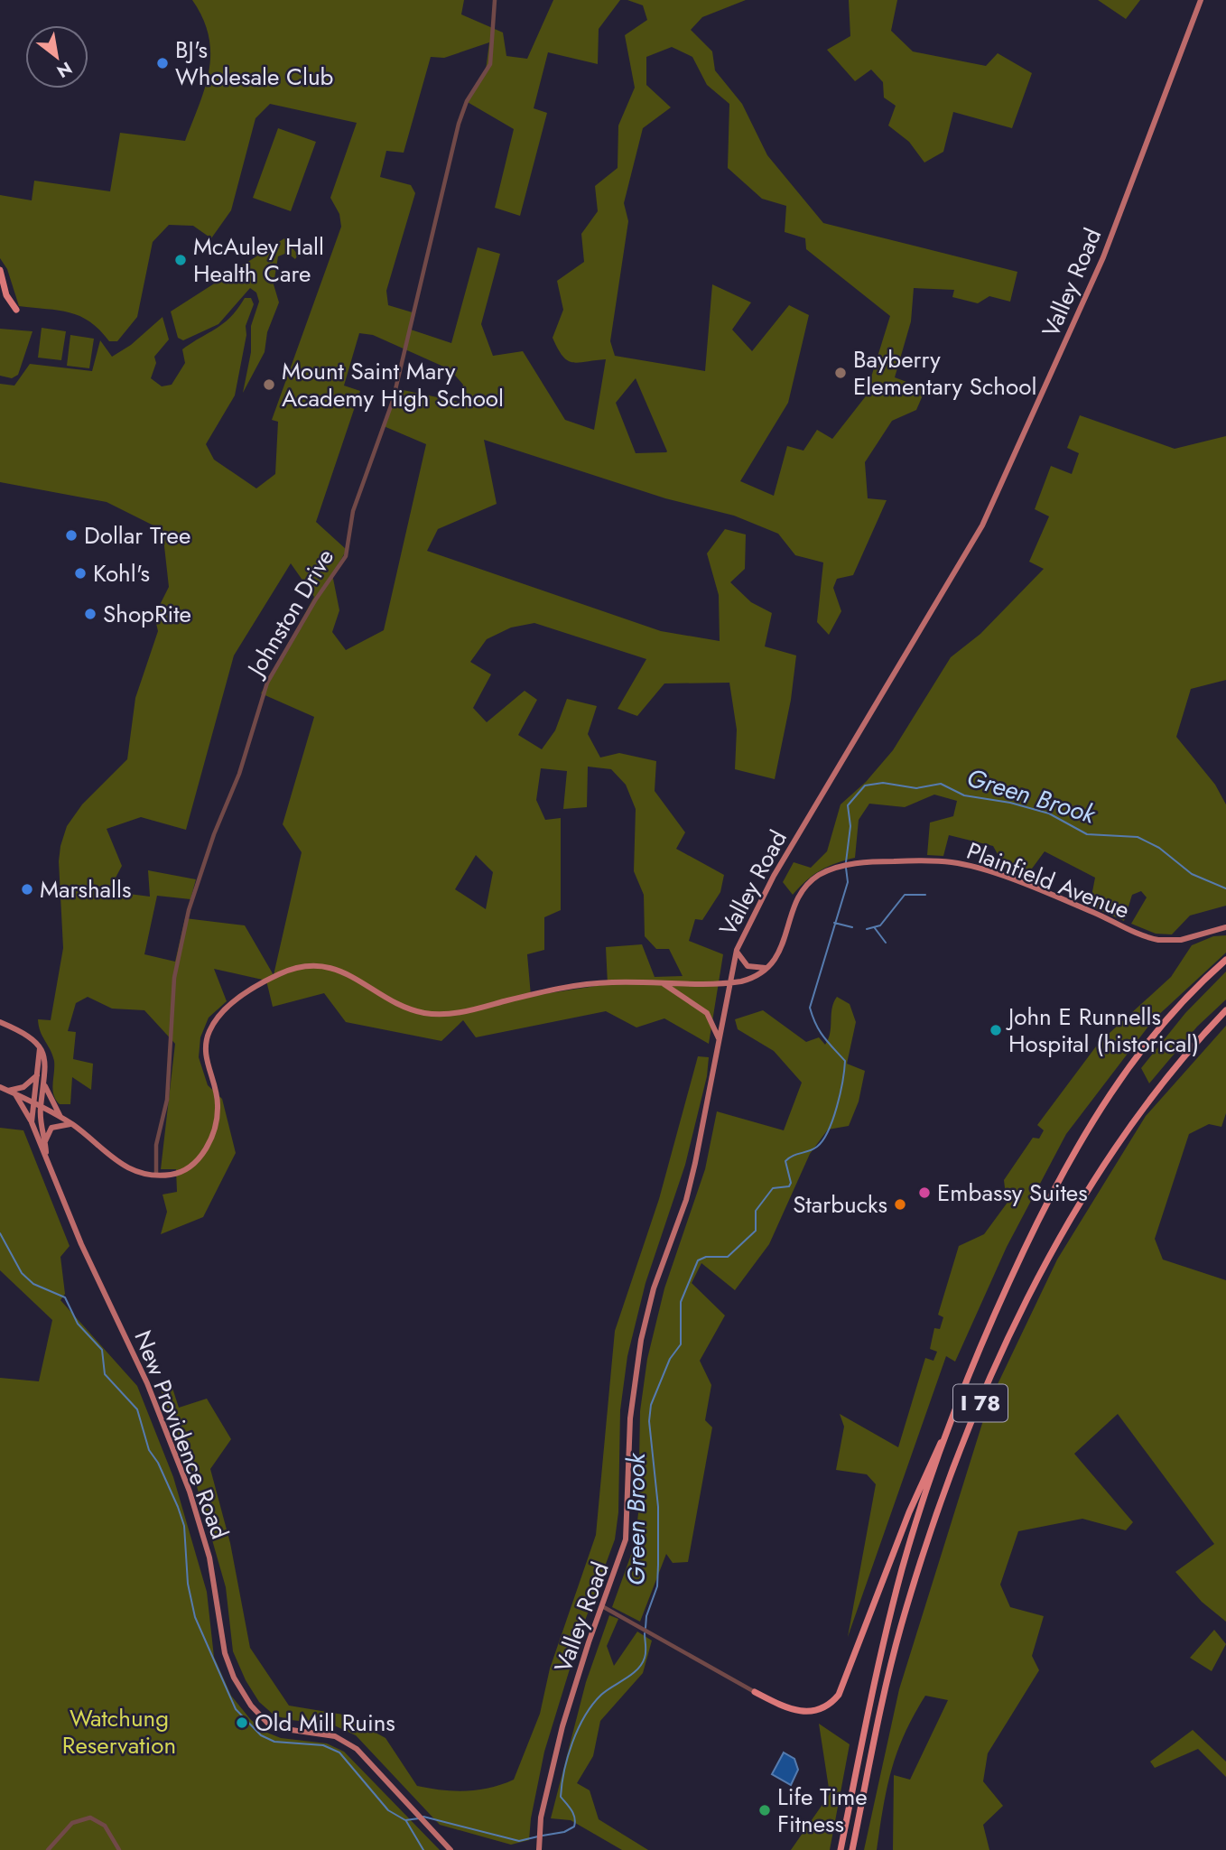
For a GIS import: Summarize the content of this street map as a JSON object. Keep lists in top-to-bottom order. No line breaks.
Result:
{"streets":{"highway":["I 78"],"main road":["Valley Road","Plainfield Avenue","New Providence Road"],"street":["Johnston Drive"]},"water":["Green Brook"],"parks":["Watchung Reservation"],"places":["BJ's Wholesale Club","McAuley Hall Health Care","Bayberry Elementary School","Mount Saint Mary Academy High School","Dollar Tree","Kohl's","ShopRite","Marshalls","John E Runnells Hospital (historical)","Embassy Suites","Starbucks","Old Mill Ruins","Life Time Fitness"],"north":"bottom right"}
